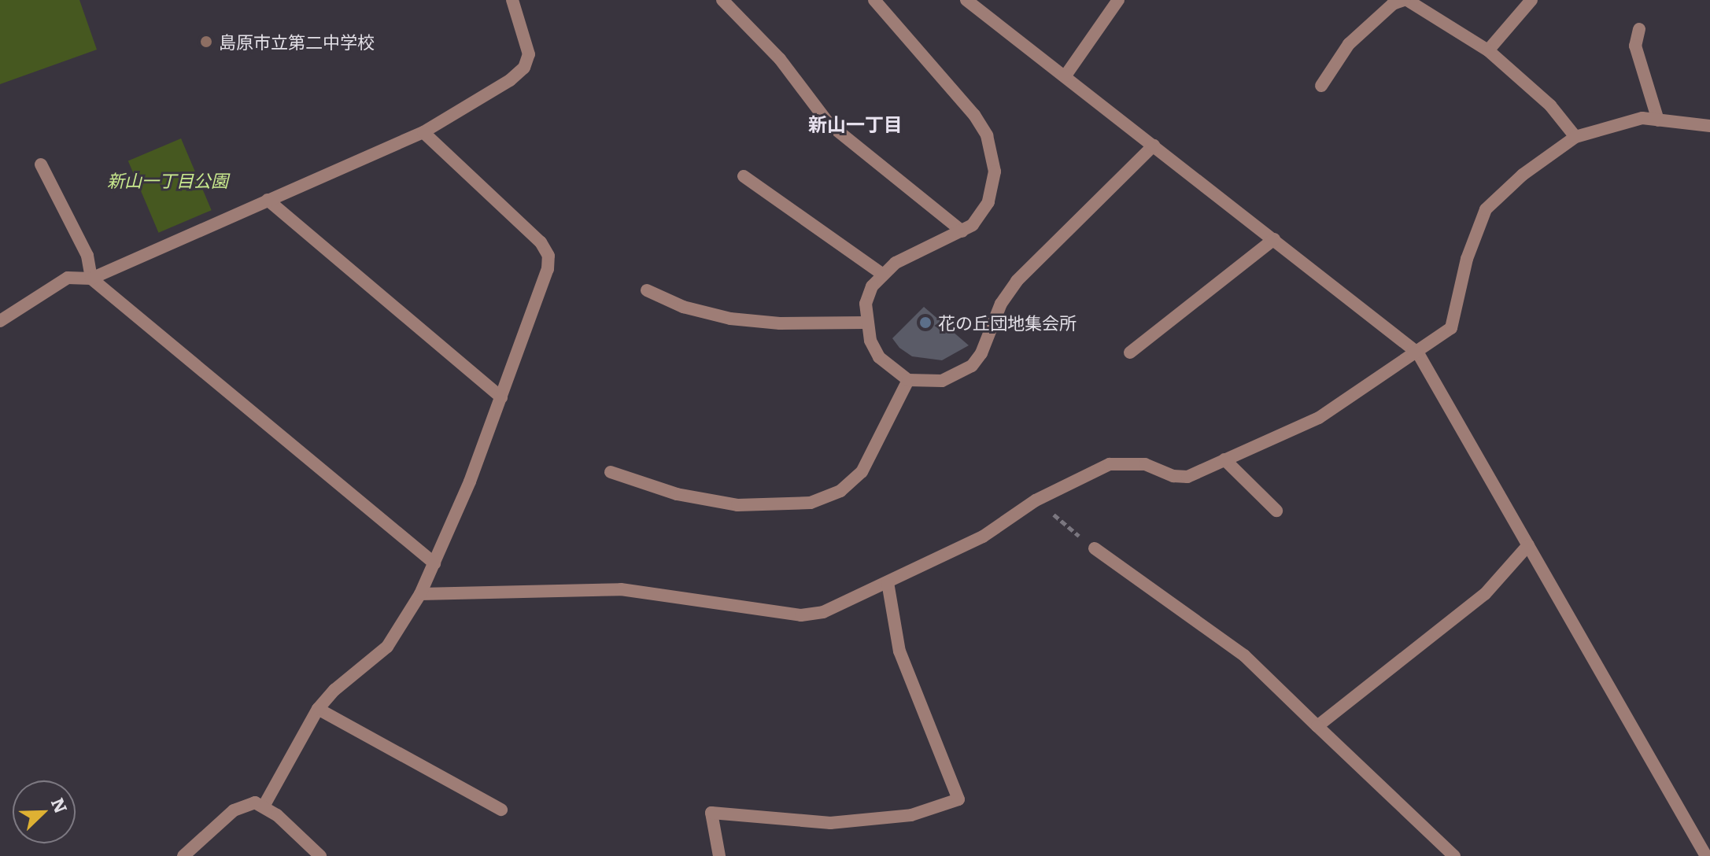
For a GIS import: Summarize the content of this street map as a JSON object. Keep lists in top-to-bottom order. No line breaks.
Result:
{"districts":["新山一丁目"],"parks":["新山一丁目公園"],"places":["島原市立第二中学校","花の丘団地集会所"],"north":"top right"}
